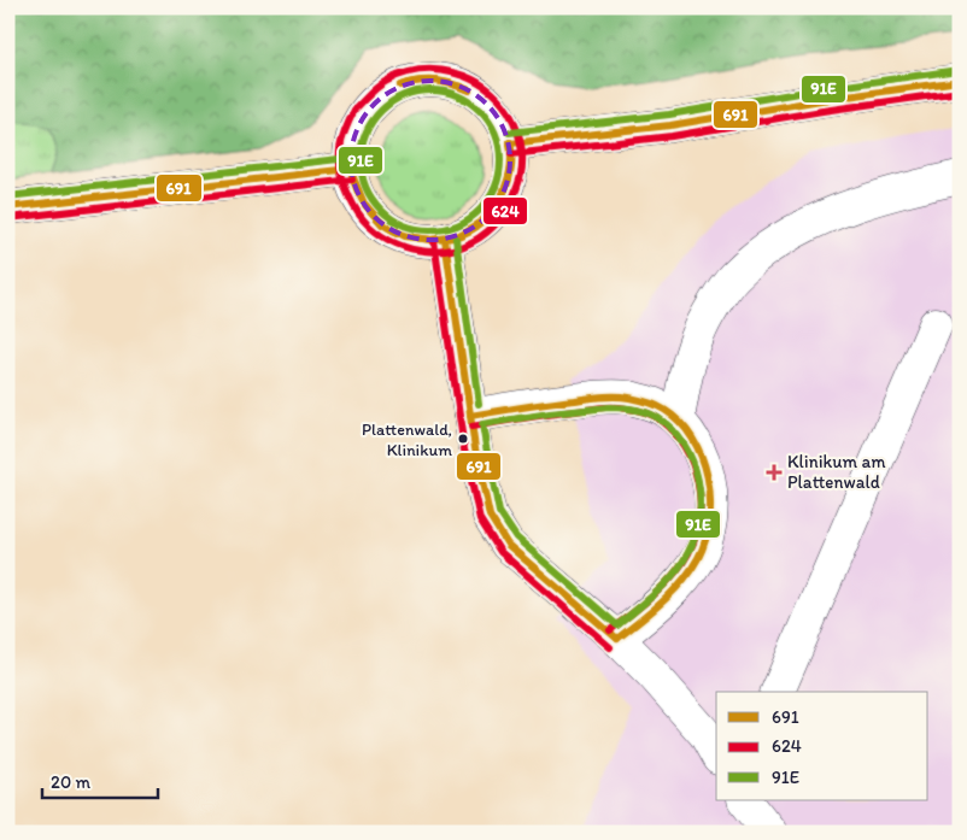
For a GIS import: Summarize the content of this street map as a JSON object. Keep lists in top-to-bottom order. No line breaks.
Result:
{"places":{"other":["Plattenwald, Klinikum"],"health":["Klinikum am Plattenwald"]},"lines":["transit line 624","transit line 91E","transit line 691"],"legend":["691","624","91E"],"scale_bar":"20 m"}
